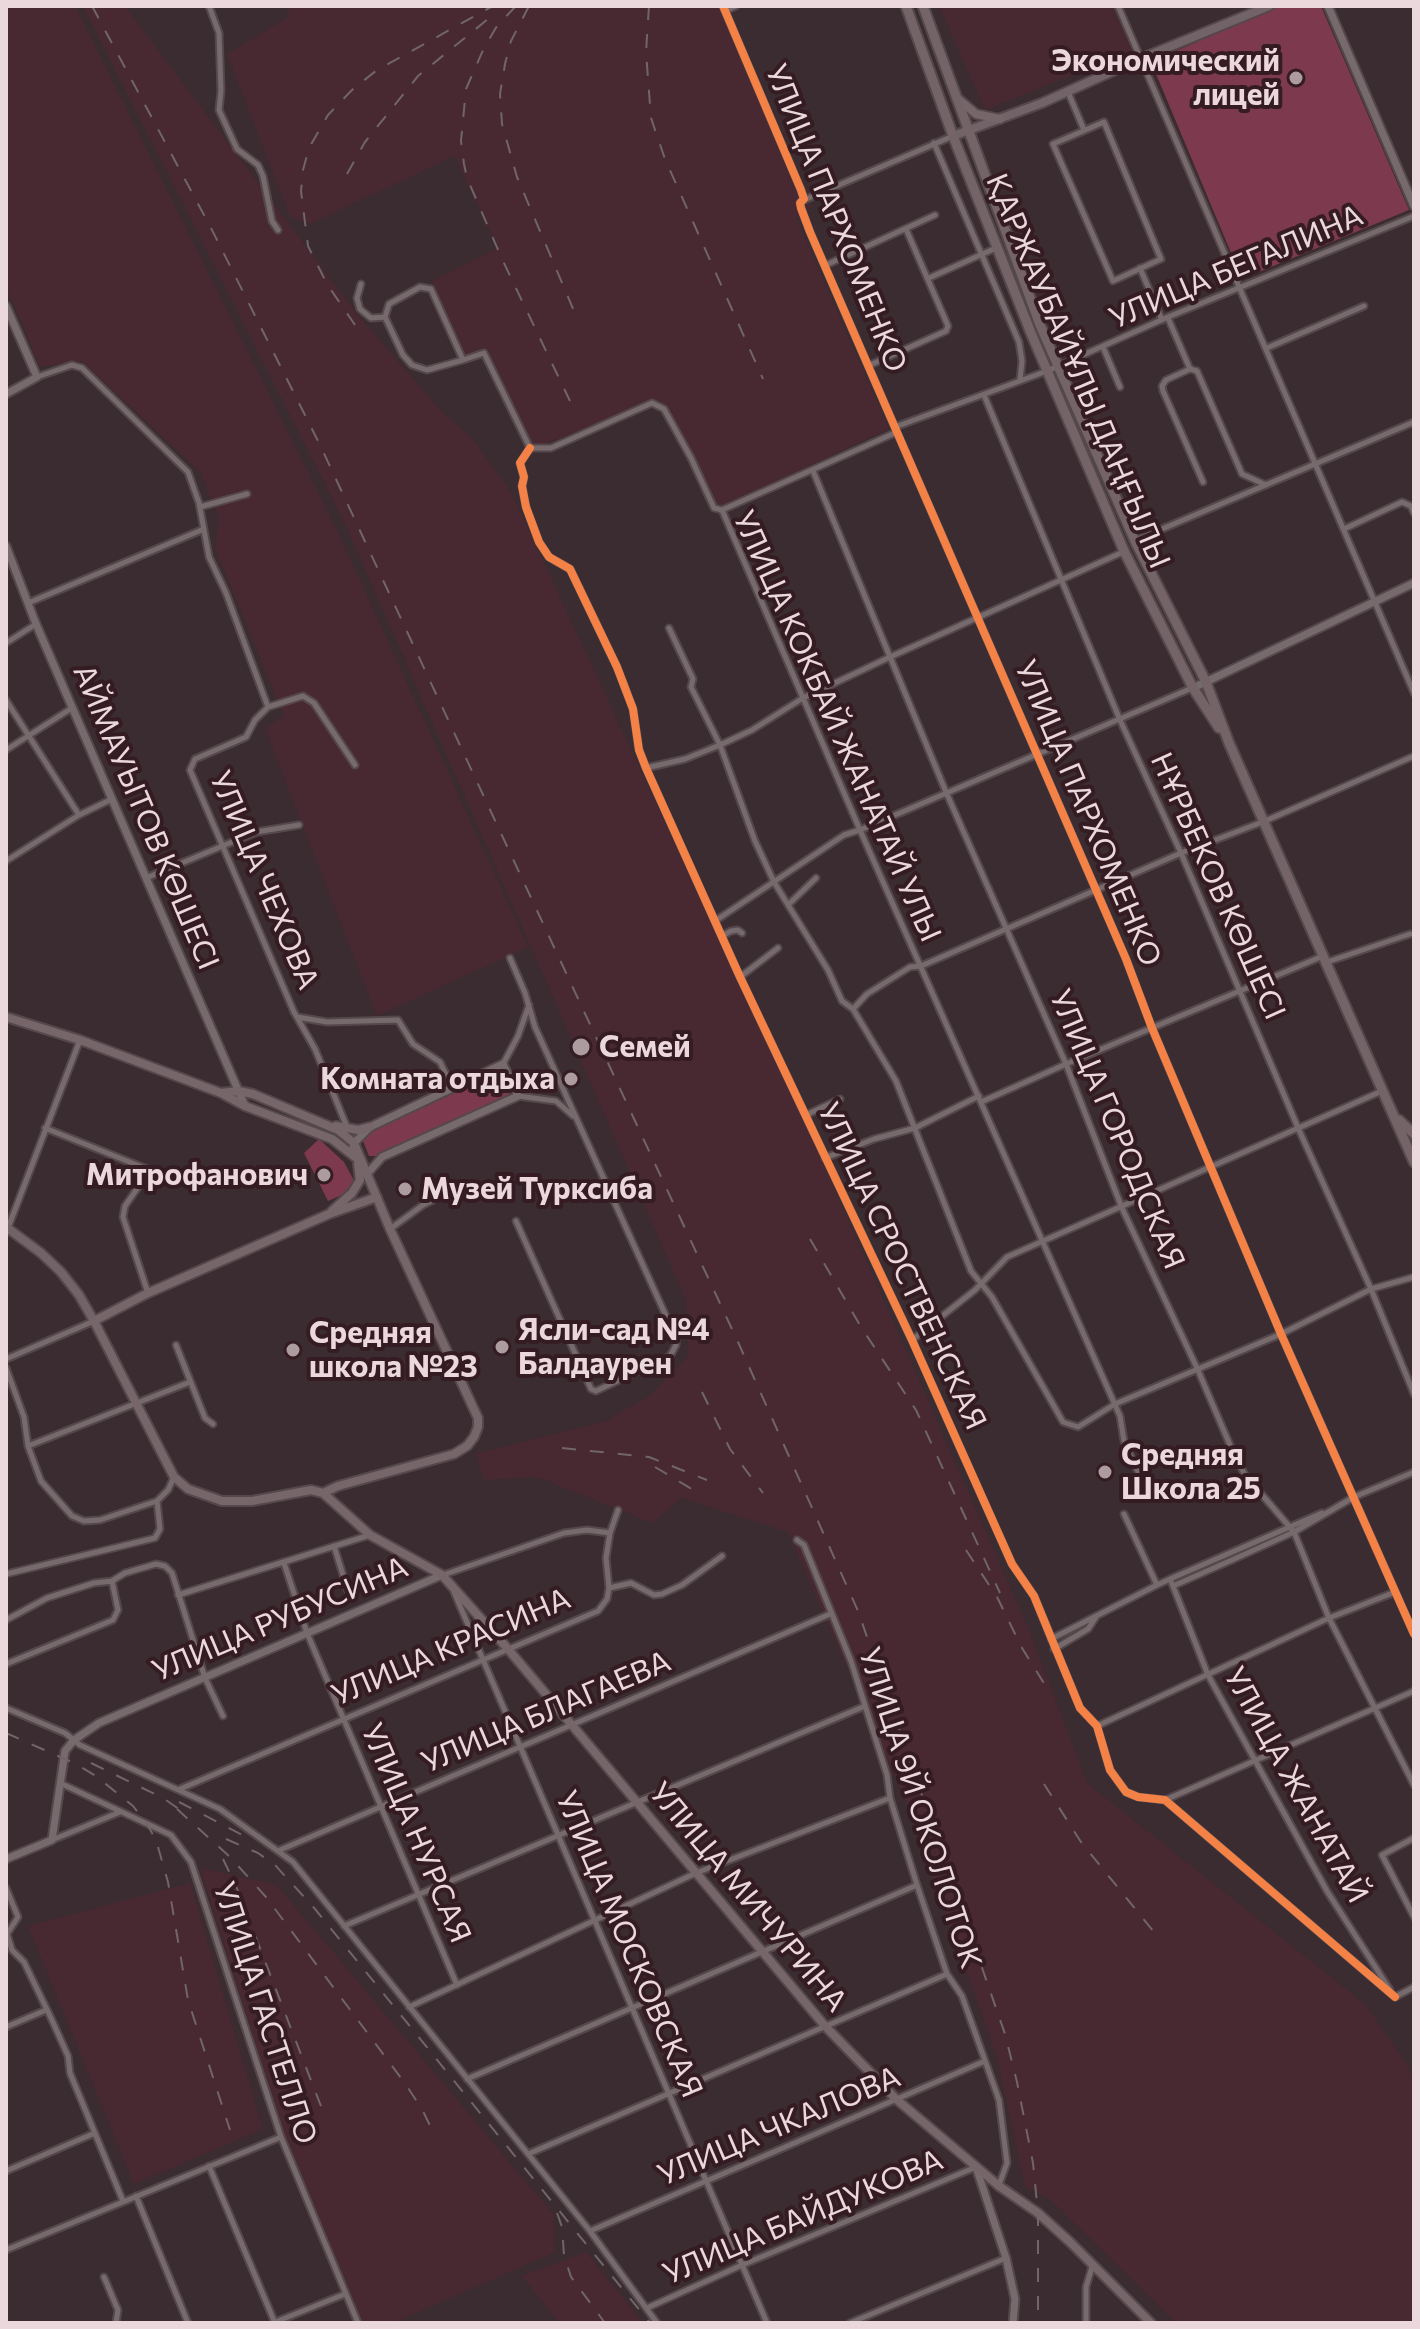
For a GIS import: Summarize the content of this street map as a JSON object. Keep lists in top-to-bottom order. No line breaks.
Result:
{"streets":{"highway":["ҚАРЖАУБАЙҰЛЫ ДАҢҒЫЛЫ"],"main road":["УЛИЦА ЧЕХОВА","УЛИЦА МИЧУРИНА"],"street":["УЛИЦА ПАРХОМЕНКО","УЛИЦА БЕГАЛИНА","УЛИЦА КОКБАЙ ЖАНАТАЙ УЛЫ","АЙМАУЫТОВ КӨШЕСІ","НҰРБЕКОВ КӨШЕСІ","УЛИЦА ГОРОДСКАЯ","УЛИЦА СРОСТВЕНСКАЯ","УЛИЦА РУБУСИНА","УЛИЦА КРАСИНА","УЛИЦА БЛАГАЕВА","УЛИЦА ЖАНАТАЙ","УЛИЦА 9Й ОКОЛОТОК","УЛИЦА НУРСАЯ","УЛИЦА МОСКОВСКАЯ","УЛИЦА ГАСТЕЛЛО","УЛИЦА ЧКАЛОВА","УЛИЦА БАЙДУКОВА"]},"crossings":[["УЛИЦА ПАРХОМЕНКО","УЛИЦА БЕГАЛИНА"],["УЛИЦА БЕГАЛИНА","ҚАРЖАУБАЙҰЛЫ ДАҢҒЫЛЫ"],["УЛИЦА БЕГАЛИНА","УЛИЦА КОКБАЙ ЖАНАТАЙ УЛЫ"],["УЛИЦА БЕГАЛИНА","НҰРБЕКОВ КӨШЕСІ"],["УЛИЦА БЕГАЛИНА","УЛИЦА ГОРОДСКАЯ"],["УЛИЦА КОКБАЙ ЖАНАТАЙ УЛЫ","УЛИЦА СРОСТВЕНСКАЯ"],["УЛИЦА ЧЕХОВА","УЛИЦА МИЧУРИНА"],["УЛИЦА СРОСТВЕНСКАЯ","УЛИЦА ЖАНАТАЙ"],["УЛИЦА РУБУСИНА","УЛИЦА НУРСАЯ"],["УЛИЦА РУБУСИНА","УЛИЦА МИЧУРИНА"],["УЛИЦА КРАСИНА","УЛИЦА НУРСАЯ"],["УЛИЦА КРАСИНА","УЛИЦА МИЧУРИНА"],["УЛИЦА КРАСИНА","УЛИЦА МОСКОВСКАЯ"],["УЛИЦА БЛАГАЕВА","УЛИЦА 9Й ОКОЛОТОК"],["УЛИЦА БЛАГАЕВА","УЛИЦА НУРСАЯ"],["УЛИЦА БЛАГАЕВА","УЛИЦА МИЧУРИНА"],["УЛИЦА БЛАГАЕВА","УЛИЦА МОСКОВСКАЯ"],["УЛИЦА 9Й ОКОЛОТОК","УЛИЦА МИЧУРИНА"],["УЛИЦА 9Й ОКОЛОТОК","УЛИЦА ЧКАЛОВА"],["УЛИЦА МИЧУРИНА","УЛИЦА МОСКОВСКАЯ"],["УЛИЦА МИЧУРИНА","УЛИЦА ЧКАЛОВА"],["УЛИЦА МИЧУРИНА","УЛИЦА БАЙДУКОВА"],["УЛИЦА МОСКОВСКАЯ","УЛИЦА ЧКАЛОВА"],["УЛИЦА МОСКОВСКАЯ","УЛИЦА БАЙДУКОВА"]],"places":["Экономический лицей","Семей","Комната отдыха","Митрофанович","Музей Турксиба","Ясли-сад №4 Балдаурен","Средняя школа №23","Средняя Школа 25"]}
